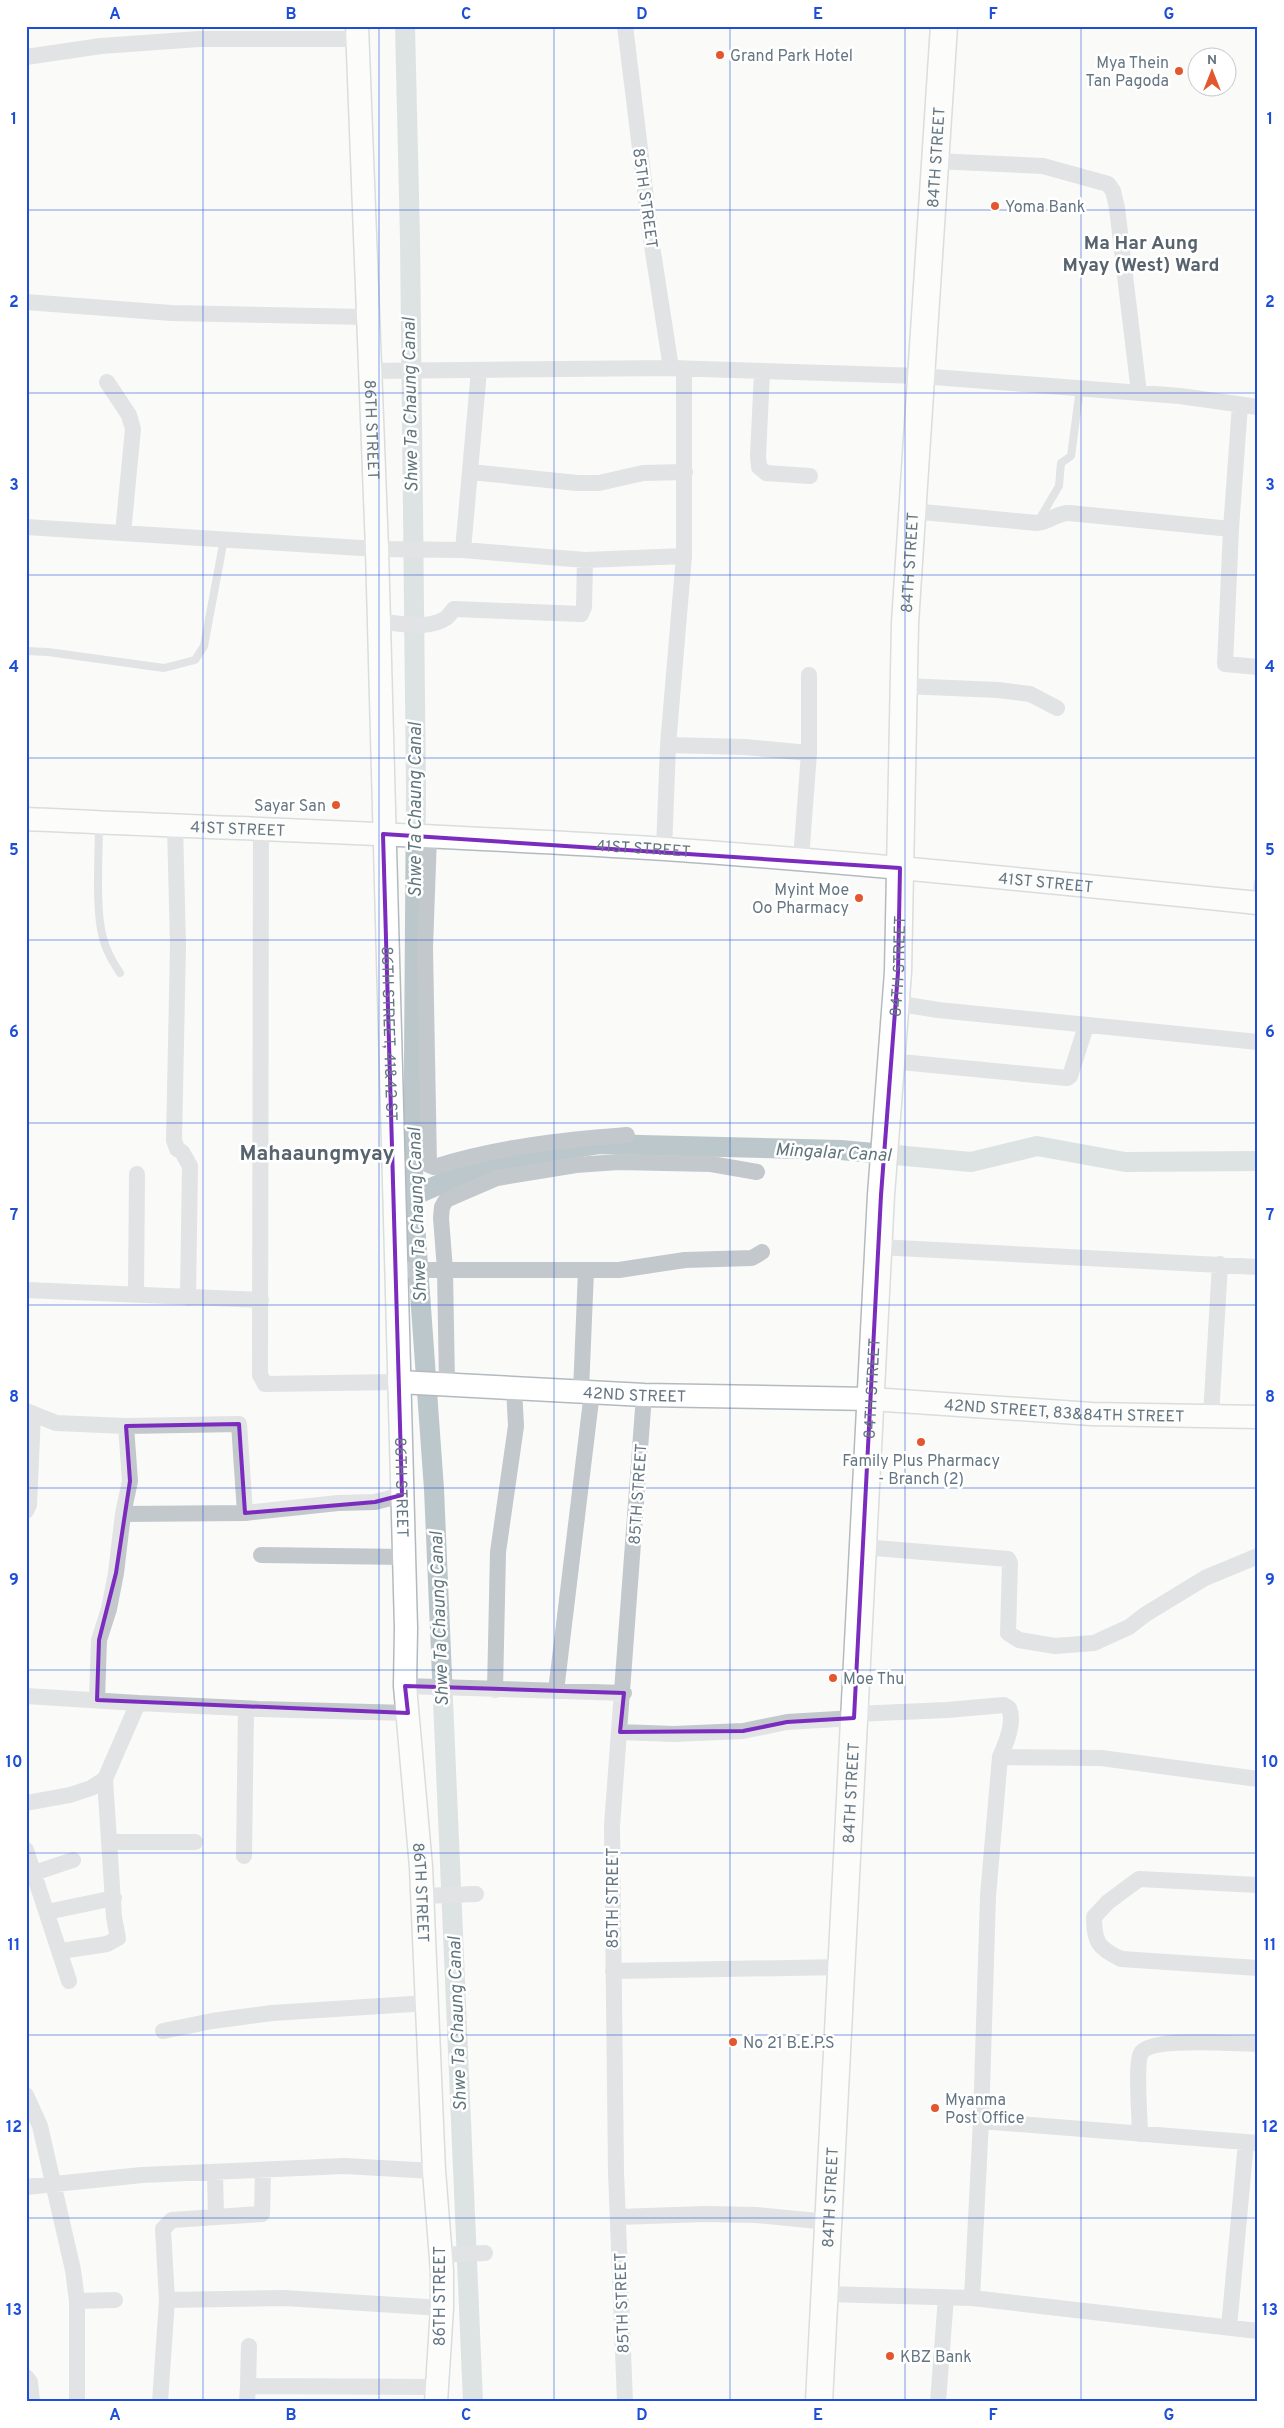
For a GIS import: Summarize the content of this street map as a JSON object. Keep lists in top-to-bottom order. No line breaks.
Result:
{"streets":{"main road":["84TH STREET","86TH STREET","41ST STREET","86TH STREET, 41&42 ST","42ND STREET","42ND STREET, 83&84TH STREET"],"street":["85TH STREET"]},"crossings":[["84TH STREET","41ST STREET"],["84TH STREET","42ND STREET"],["84TH STREET","42ND STREET, 83&84TH STREET"],["85TH STREET","41ST STREET"],["85TH STREET","42ND STREET"],["86TH STREET","41ST STREET"],["86TH STREET","86TH STREET, 41&42 ST"],["86TH STREET","42ND STREET"],["41ST STREET","86TH STREET, 41&42 ST"],["86TH STREET, 41&42 ST","42ND STREET"],["42ND STREET","42ND STREET, 83&84TH STREET"]],"districts":["Ma Har Aung Myay (West) Ward","Mahaaungmyay"],"water":["Shwe Ta Chaung Canal","Mingalar Canal"],"places":["Grand Park Hotel","Mya Thein Tan Pagoda","Yoma Bank","Sayar San","Myint Moe Oo Pharmacy","Family Plus Pharmacy - Branch (2)","Moe Thu","No 21 B.E.P.S","Myanma Post Office","KBZ Bank"],"north":"top","grid":{"columns":["A","B","C","D","E","F","G"],"rows":["1","2","3","4","5","6","7","8","9","10","11","12","13"]}}
